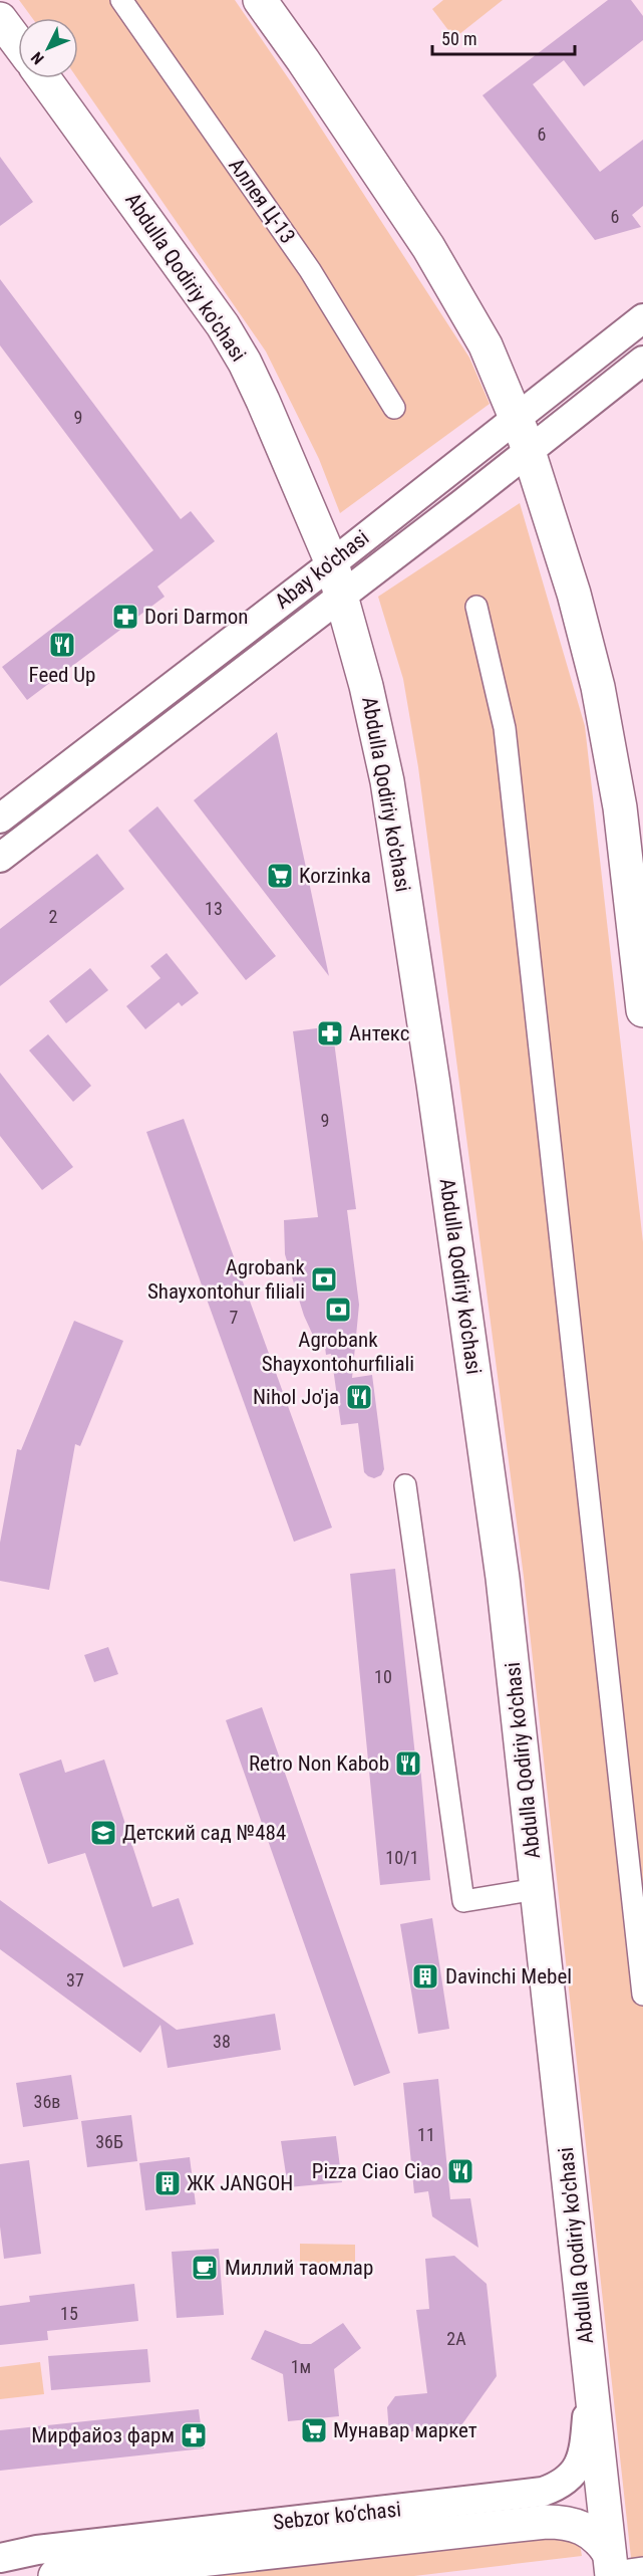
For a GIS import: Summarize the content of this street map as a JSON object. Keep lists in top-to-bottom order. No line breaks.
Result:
{"streets":{"main road":["Abdulla Qodiriy ko'chasi","Abay ko'chasi","Sebzor ko‘chasi"],"street":["Аллея Ц-13"]},"crossings":[["Abdulla Qodiriy ko'chasi","Abay ko'chasi"],["Abdulla Qodiriy ko'chasi","Sebzor ko‘chasi"]],"places":{"pharmacy":["Dori Darmon","Антекс","Мирфайоз фарм"],"restaurant":["Feed Up","Nihol Jo'ja","Retro Non Kabob","Pizza Ciao Ciao"],"supermarket":["Korzinka","Мунавар маркет"],"bank":["Agrobank Shayxontohur filiali","Agrobank Shayxontohurfiliali"],"school or university":["Детский сад №484"],"building":["Davinchi Mebel","ЖК JANGOH"],"cafe":["Миллий таомлар"]},"house_numbers":["6","6","9","13","2","9","7","10","10/1","37","38","36в","11","36Б","15","2А","1м"],"scale_bar":"50 m","north":"bottom left"}
